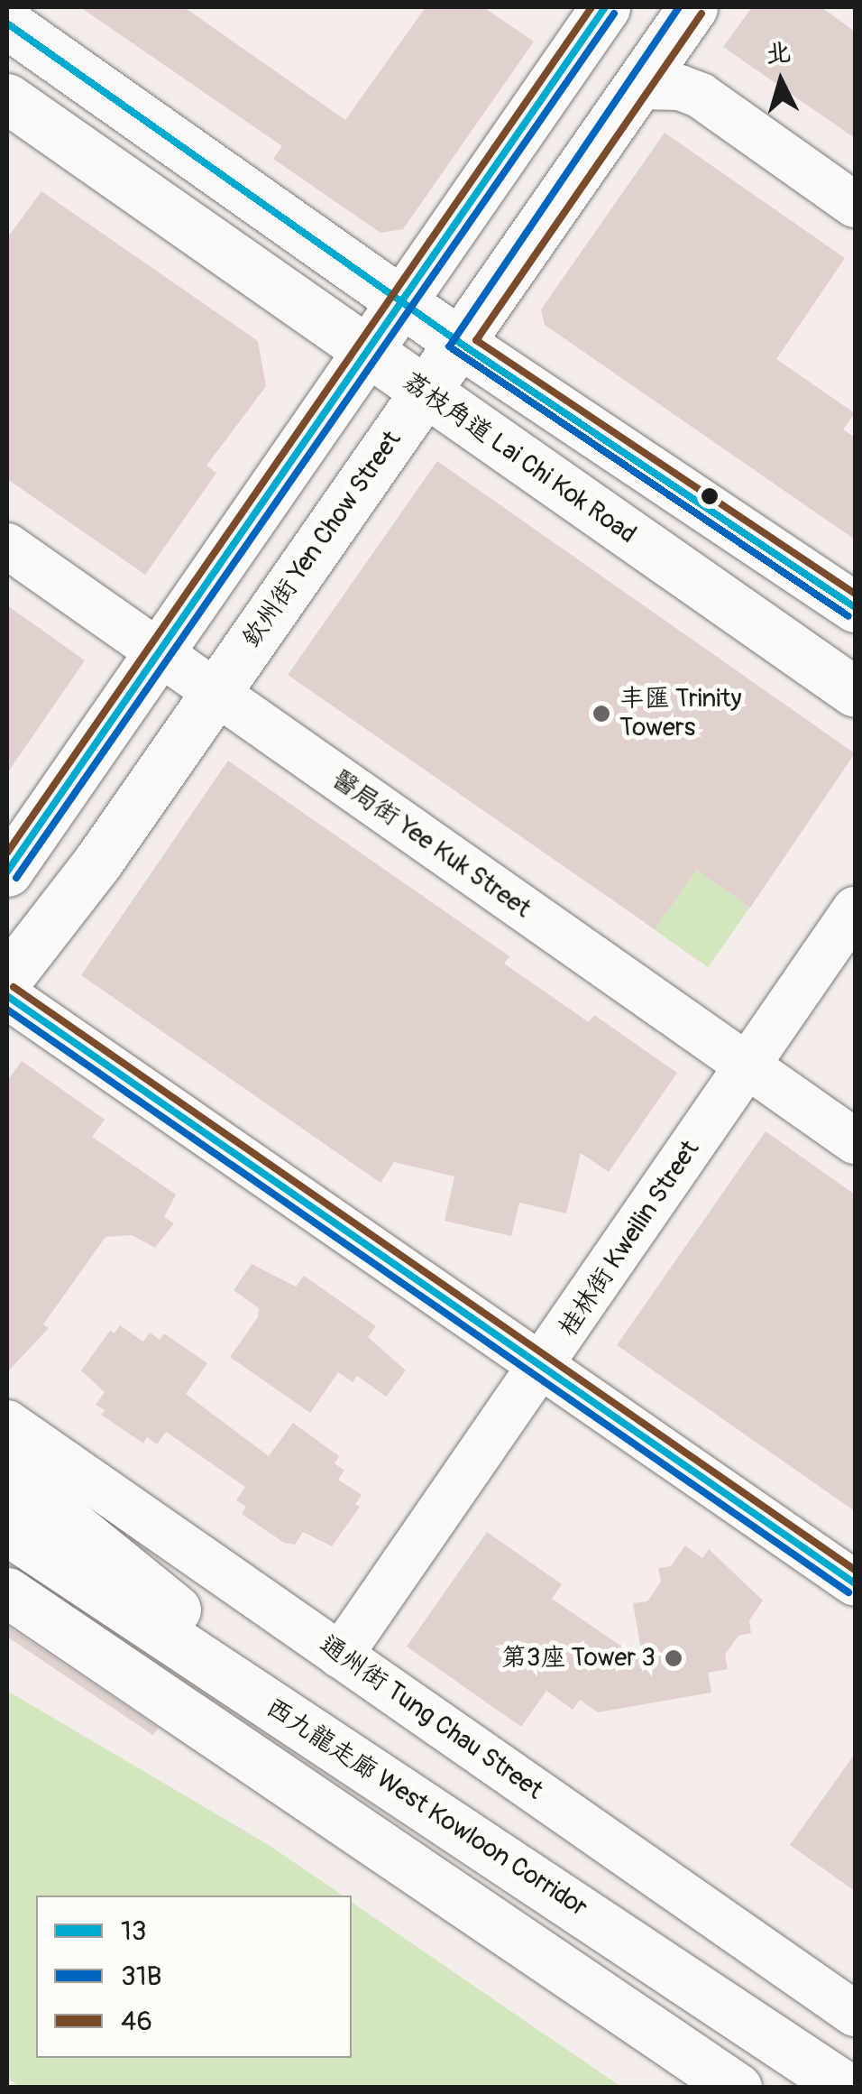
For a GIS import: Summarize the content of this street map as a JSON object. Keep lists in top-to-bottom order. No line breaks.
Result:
{"streets":{"main road":["荔枝角道 Lai Chi Kok Road","欽州街 Yen Chow Street","西九龍走廊 West Kowloon Corridor"],"street":["醫局街 Yee Kuk Street","桂林街 Kweilin Street","通州街 Tung Chau Street"]},"crossings":[["荔枝角道 Lai Chi Kok Road","欽州街 Yen Chow Street"],["欽州街 Yen Chow Street","醫局街 Yee Kuk Street"],["醫局街 Yee Kuk Street","桂林街 Kweilin Street"],["桂林街 Kweilin Street","通州街 Tung Chau Street"]],"places":["丰匯 Trinity Towers","第3座 Tower 3"],"lines":["transit line 13","transit line 31B","transit line 46"],"legend":["13","31B","46"],"north":"top"}
